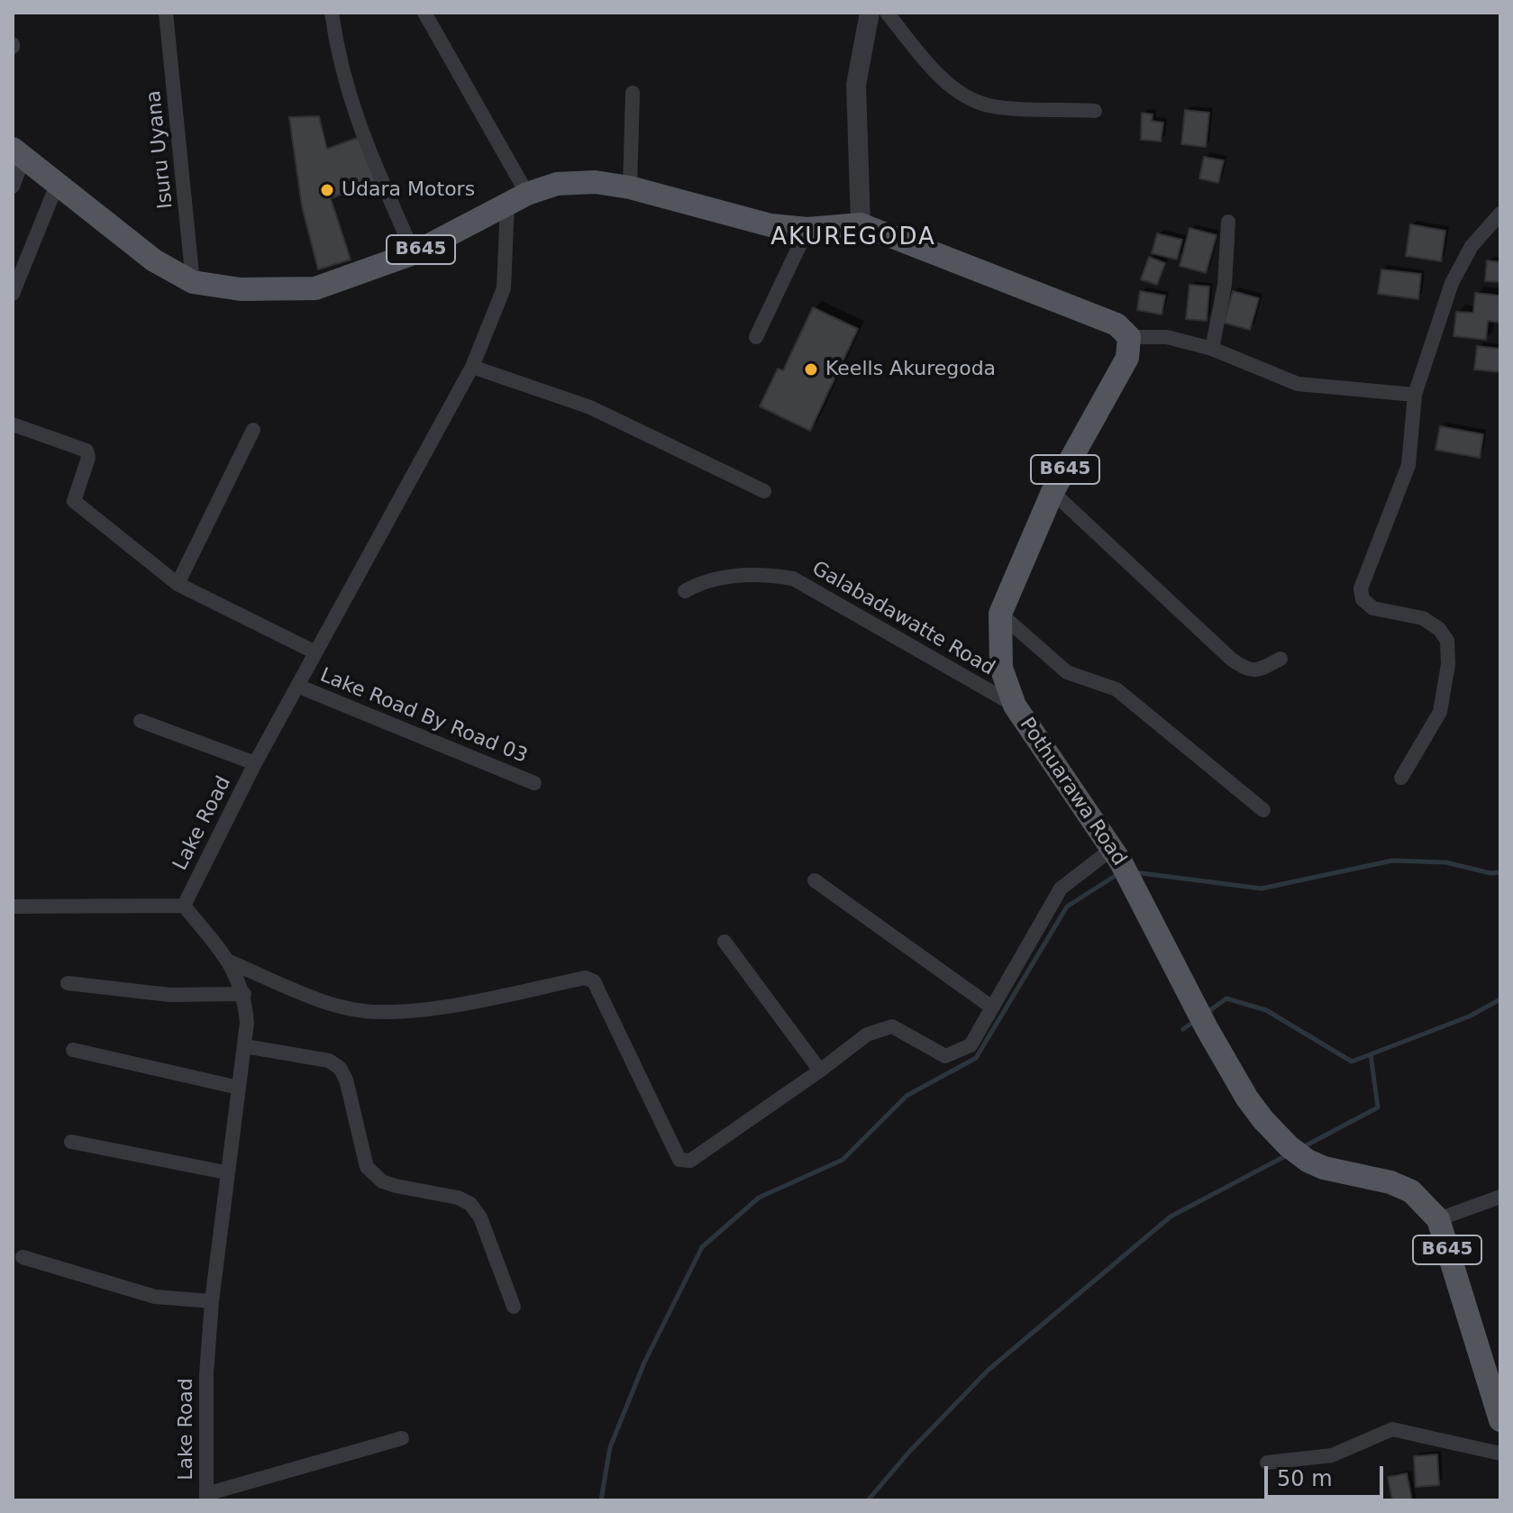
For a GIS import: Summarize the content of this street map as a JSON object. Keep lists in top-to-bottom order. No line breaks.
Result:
{"streets":{"main road":["B645","Pothuarawa Road"],"street":["Isuru Uyana","Galabadawatte Road","Lake Road By Road 03","Lake Road"]},"crossings":[["Isuru Uyana","B645"],["B645","Pothuarawa Road"],["B645","Lake Road"],["Galabadawatte Road","Pothuarawa Road"],["Lake Road By Road 03","Lake Road"]],"districts":["AKUREGODA"],"places":["Udara Motors","Keells Akuregoda"],"scale_bar":"50 m"}
